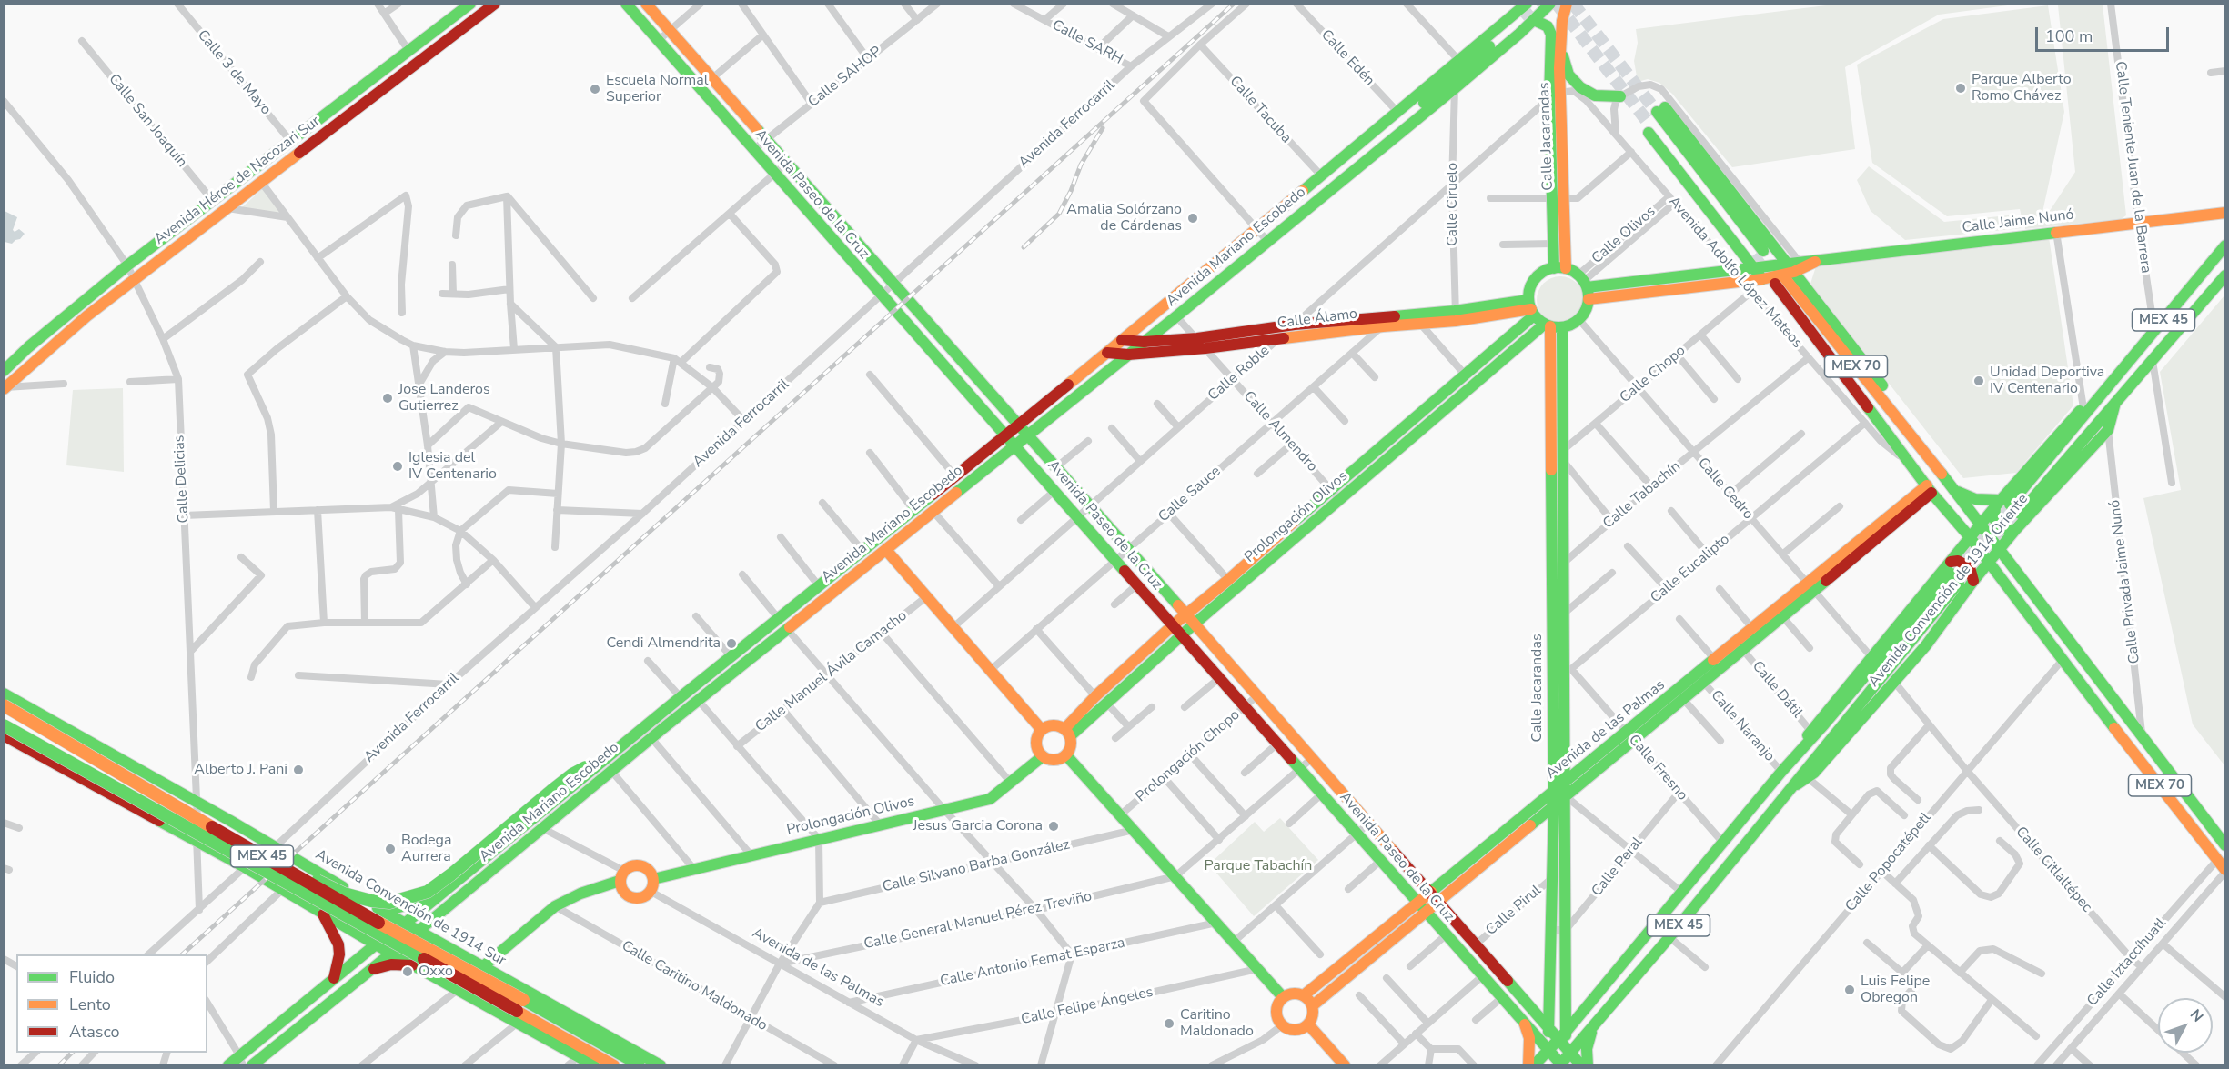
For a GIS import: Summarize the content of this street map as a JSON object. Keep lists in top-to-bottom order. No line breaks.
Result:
{"streets":{"main road":["Calle Jacarandas","Avenida Héroe de Nacozari Sur","Avenida Paseo de la Cruz","Calle Jaime Nunó","Avenida Mariano Escobedo","Calle Álamo","MEX 45","MEX 70","Prolongación Olivos","Avenida Convención de 1914 Oriente","Avenida de las Palmas","Avenida Convención de 1914 Sur"],"street":["Calle SARH","Calle Edén","Calle 3 de Mayo","Calle SAHOP","Calle Tacuba","Calle San Joaquín","Avenida Ferrocarril","Calle Teniente Juan de la Barrera","Calle Ciruelo","Calle Olivos","Avenida Adolfo López Mateos","Calle Roble","Calle Chopo","Calle Almendro","Calle Delicias","Calle Cedro","Calle Sauce","Calle Tabachín","Calle Eucalipto","Calle Privada Jaime Nunó","Calle Manuel Ávila Camacho","Calle Dátil","Calle Naranjo","Prolongación Chopo","Calle Fresno","Calle Popocatépetl","Calle Silvano Barba González","Calle Peral","Calle Citlaltépec","Calle Pirul","Calle General Manuel Pérez Treviño","Calle Antonio Femat Esparza","Calle Iztaccíhuatl","Calle Caritino Maldonado","Calle Felipe Ángeles"]},"crossings":[["Calle SARH","Avenida Ferrocarril"],["Calle Edén","Avenida Mariano Escobedo"],["Calle 3 de Mayo","Avenida Héroe de Nacozari Sur"],["Calle SAHOP","Avenida Paseo de la Cruz"],["Calle Tacuba","Avenida Mariano Escobedo"],["Calle San Joaquín","Avenida Héroe de Nacozari Sur"],["Avenida Ferrocarril","Avenida Paseo de la Cruz"],["Avenida Ferrocarril","Avenida Convención de 1914 Sur"],["Calle Jacarandas","Avenida Paseo de la Cruz"],["Calle Jacarandas","Calle Olivos"],["Calle Jacarandas","Avenida Mariano Escobedo"],["Calle Jacarandas","Avenida Adolfo López Mateos"],["Calle Jacarandas","Calle Álamo"],["Calle Jacarandas","Calle Roble"],["Calle Jacarandas","Calle Chopo"],["Calle Jacarandas","Calle Cedro"],["Calle Jacarandas","Calle Tabachín"],["Calle Jacarandas","Prolongación Olivos"],["Calle Jacarandas","Calle Eucalipto"],["Calle Jacarandas","Avenida Convención de 1914 Oriente"],["Calle Jacarandas","Avenida de las Palmas"],["Calle Jacarandas","Calle Fresno"],["Calle Jacarandas","Calle Peral"],["Calle Teniente Juan de la Barrera","Calle Jaime Nunó"],["Calle Teniente Juan de la Barrera","Avenida Convención de 1914 Oriente"],["Avenida Héroe de Nacozari Sur","Calle Delicias"],["Avenida Paseo de la Cruz","Avenida Mariano Escobedo"],["Avenida Paseo de la Cruz","Calle Roble"],["Avenida Paseo de la Cruz","Calle Sauce"],["Avenida Paseo de la Cruz","Prolongación Olivos"],["Avenida Paseo de la Cruz","Avenida Convención de 1914 Oriente"],["Avenida Paseo de la Cruz","Avenida de las Palmas"],["Avenida Paseo de la Cruz","Prolongación Chopo"],["Avenida Paseo de la Cruz","Calle Pirul"],["Calle Ciruelo","Avenida Mariano Escobedo"],["Calle Ciruelo","Calle Álamo"],["Calle Ciruelo","Calle Roble"],["Calle Jaime Nunó","Avenida Adolfo López Mateos"],["Calle Jaime Nunó","MEX 70"],["Calle Olivos","Avenida Adolfo López Mateos"],["Calle Olivos","Calle Álamo"],["Calle Olivos","Calle Cedro"],["Calle Olivos","Prolongación Olivos"],["Avenida Mariano Escobedo","Calle Álamo"],["Avenida Mariano Escobedo","Calle Almendro"],["Avenida Mariano Escobedo","Avenida Convención de 1914 Sur"],["Avenida Adolfo López Mateos","MEX 70"],["Avenida Adolfo López Mateos","Calle Roble"],["Avenida Adolfo López Mateos","Calle Chopo"],["Avenida Adolfo López Mateos","Calle Tabachín"],["Avenida Adolfo López Mateos","Calle Eucalipto"],["Calle Álamo","Calle Roble"],["Calle Álamo","Calle Almendro"],["Calle Álamo","Calle Cedro"],["Calle Álamo","Calle Sauce"],["Calle Álamo","Prolongación Olivos"],["MEX 70","Calle Privada Jaime Nunó"],["MEX 70","Avenida Convención de 1914 Oriente"],["MEX 70","Avenida de las Palmas"],["MEX 70","Calle Popocatépetl"],["MEX 70","Calle Iztaccíhuatl"],["Calle Roble","Calle Almendro"],["Calle Chopo","Calle Cedro"],["Calle Almendro","Calle Sauce"],["Calle Almendro","Prolongación Olivos"],["Calle Delicias","Avenida Convención de 1914 Sur"],["Calle Cedro","Calle Tabachín"],["Calle Cedro","Prolongación Olivos"],["Calle Cedro","Calle Eucalipto"],["Calle Cedro","Avenida Convención de 1914 Oriente"],["Calle Cedro","Avenida de las Palmas"],["Prolongación Olivos","Avenida de las Palmas"],["Calle Eucalipto","Calle Fresno"],["Calle Privada Jaime Nunó","Avenida Convención de 1914 Oriente"],["Avenida Convención de 1914 Oriente","Calle Dátil"],["Avenida Convención de 1914 Oriente","Calle Naranjo"],["Avenida Convención de 1914 Oriente","Calle Fresno"],["Calle Dátil","Avenida de las Palmas"],["Calle Naranjo","Avenida de las Palmas"],["Avenida de las Palmas","Calle Fresno"],["Avenida de las Palmas","Calle General Manuel Pérez Treviño"],["Avenida de las Palmas","Calle Antonio Femat Esparza"],["Avenida de las Palmas","Calle Felipe Ángeles"],["Calle Fresno","Calle Peral"],["Calle Popocatépetl","Calle Citlaltépec"],["Calle Citlaltépec","Calle Iztaccíhuatl"]],"parks":["Parque Tabachín"],"places":["Parque Alberto Romo Chávez","Escuela Normal Superior","Amalia Solórzano de Cárdenas","Unidad Deportiva IV Centenario","Jose Landeros Gutierrez","Iglesia del IV Centenario","Cendi Almendrita","Alberto J. Pani","Jesus Garcia Corona","Bodega Aurrera","Oxxo","Luis Felipe Obregon","Caritino Maldonado"],"legend":["Fluido","Lento","Atasco"],"scale_bar":"100 m","north":"top right"}
